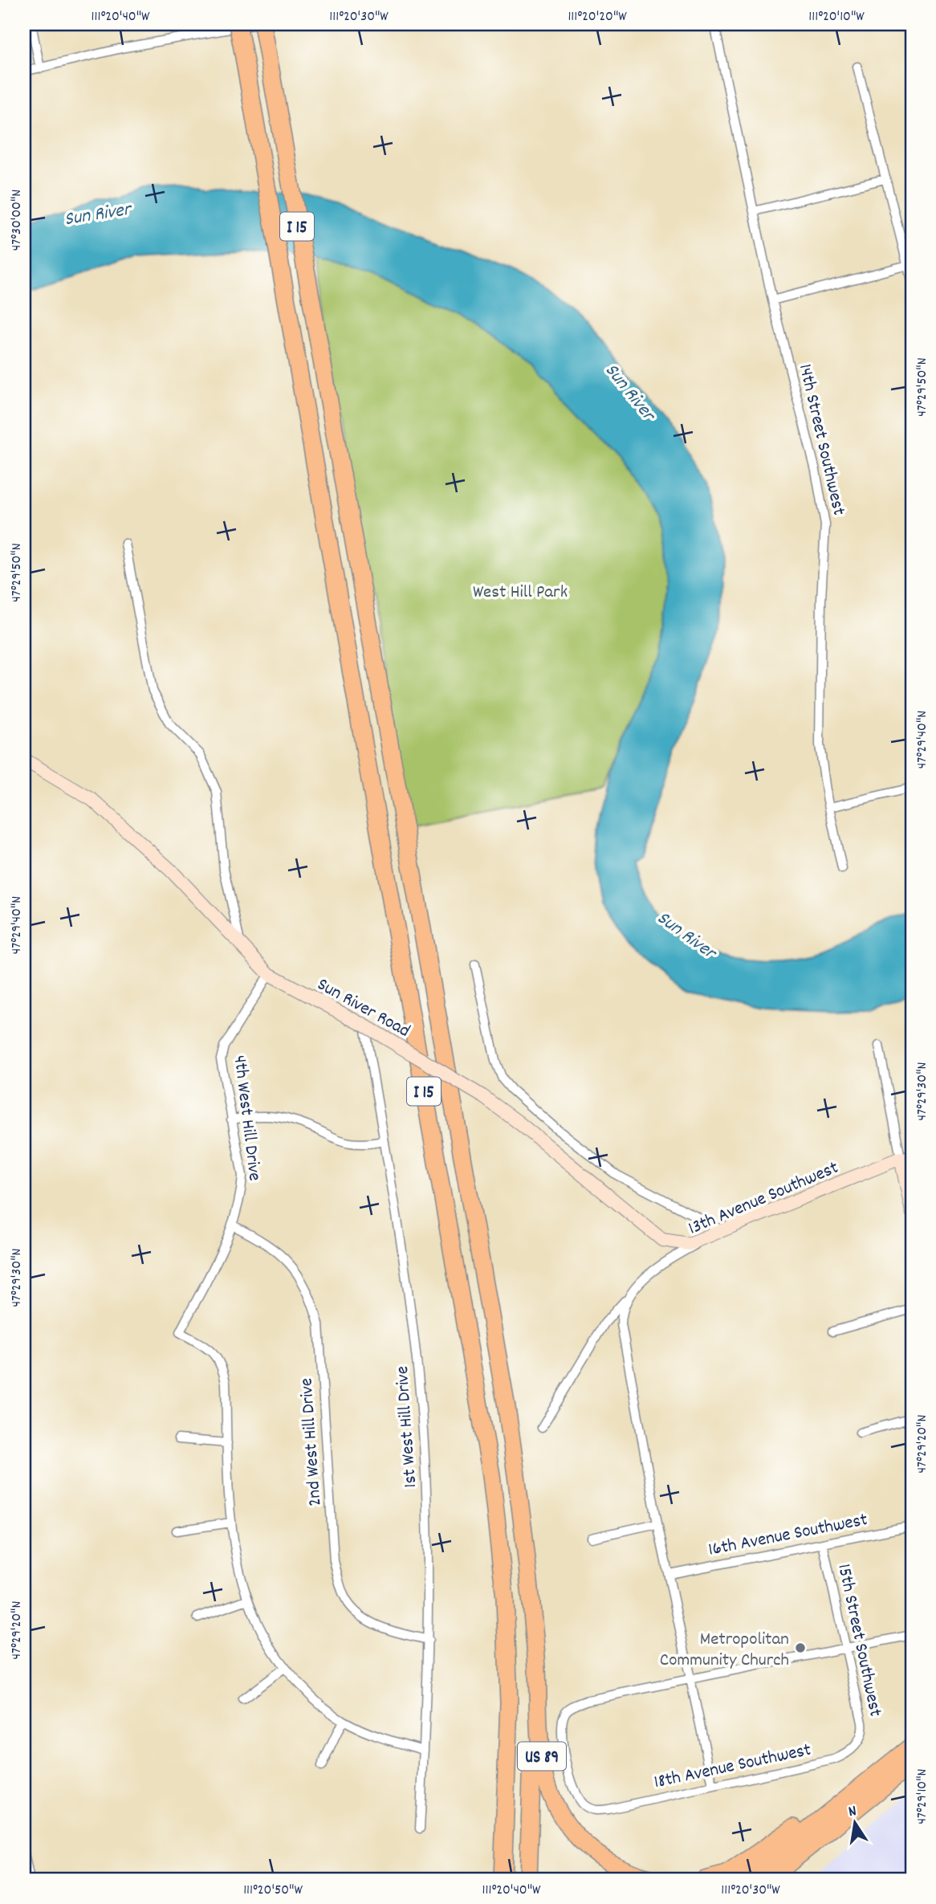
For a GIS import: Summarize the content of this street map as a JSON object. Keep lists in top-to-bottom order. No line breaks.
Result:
{"streets":{"highway":["I 15","US 89"],"street":["14th Street Southwest","Sun River Road","4th West Hill Drive","13th Avenue Southwest","1st West Hill Drive","2nd West Hill Drive","16th Avenue Southwest","15th Street Southwest","18th Avenue Southwest"]},"crossings":[["I 15","US 89"],["Sun River Road","4th West Hill Drive"],["Sun River Road","13th Avenue Southwest"],["Sun River Road","1st West Hill Drive"],["4th West Hill Drive","2nd West Hill Drive"],["1st West Hill Drive","2nd West Hill Drive"],["16th Avenue Southwest","15th Street Southwest"],["15th Street Southwest","18th Avenue Southwest"]],"water":["Sun River"],"parks":["West Hill Park"],"places":["Metropolitan Community Church"],"north":"top","coordinates":["111°20'40\"W","111°20'30\"W","111°20'20\"W","111°20'10\"W","47°30'00\"N","47°29'50\"N","47°29'40\"N","47°29'30\"N","47°29'20\"N","47°29'10\"N","111°20'50\"W"]}
